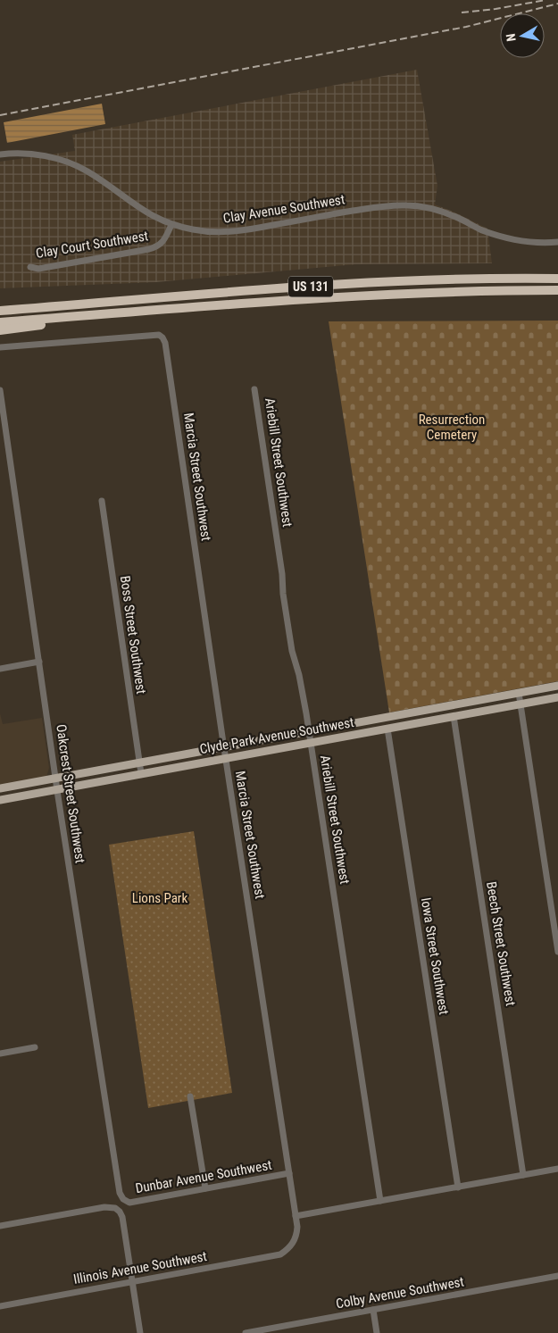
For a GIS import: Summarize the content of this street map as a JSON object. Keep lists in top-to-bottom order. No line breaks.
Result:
{"streets":{"highway":["US 131"],"main road":["Clyde Park Avenue Southwest"],"street":["Clay Avenue Southwest","Clay Court Southwest","Ariebill Street Southwest","Marcia Street Southwest","Boss Street Southwest","Oakcrest Street Southwest","Beech Street Southwest","Iowa Street Southwest","Dunbar Avenue Southwest","Illinois Avenue Southwest","Colby Avenue Southwest"]},"crossings":[["Clay Avenue Southwest","Clay Court Southwest"],["Ariebill Street Southwest","Clyde Park Avenue Southwest"],["Marcia Street Southwest","Clyde Park Avenue Southwest"],["Marcia Street Southwest","Dunbar Avenue Southwest"],["Marcia Street Southwest","Illinois Avenue Southwest"],["Boss Street Southwest","Clyde Park Avenue Southwest"],["Clyde Park Avenue Southwest","Oakcrest Street Southwest"],["Clyde Park Avenue Southwest","Beech Street Southwest"],["Clyde Park Avenue Southwest","Iowa Street Southwest"],["Oakcrest Street Southwest","Dunbar Avenue Southwest"]],"parks":["Resurrection Cemetery","Lions Park"],"north":"left"}
